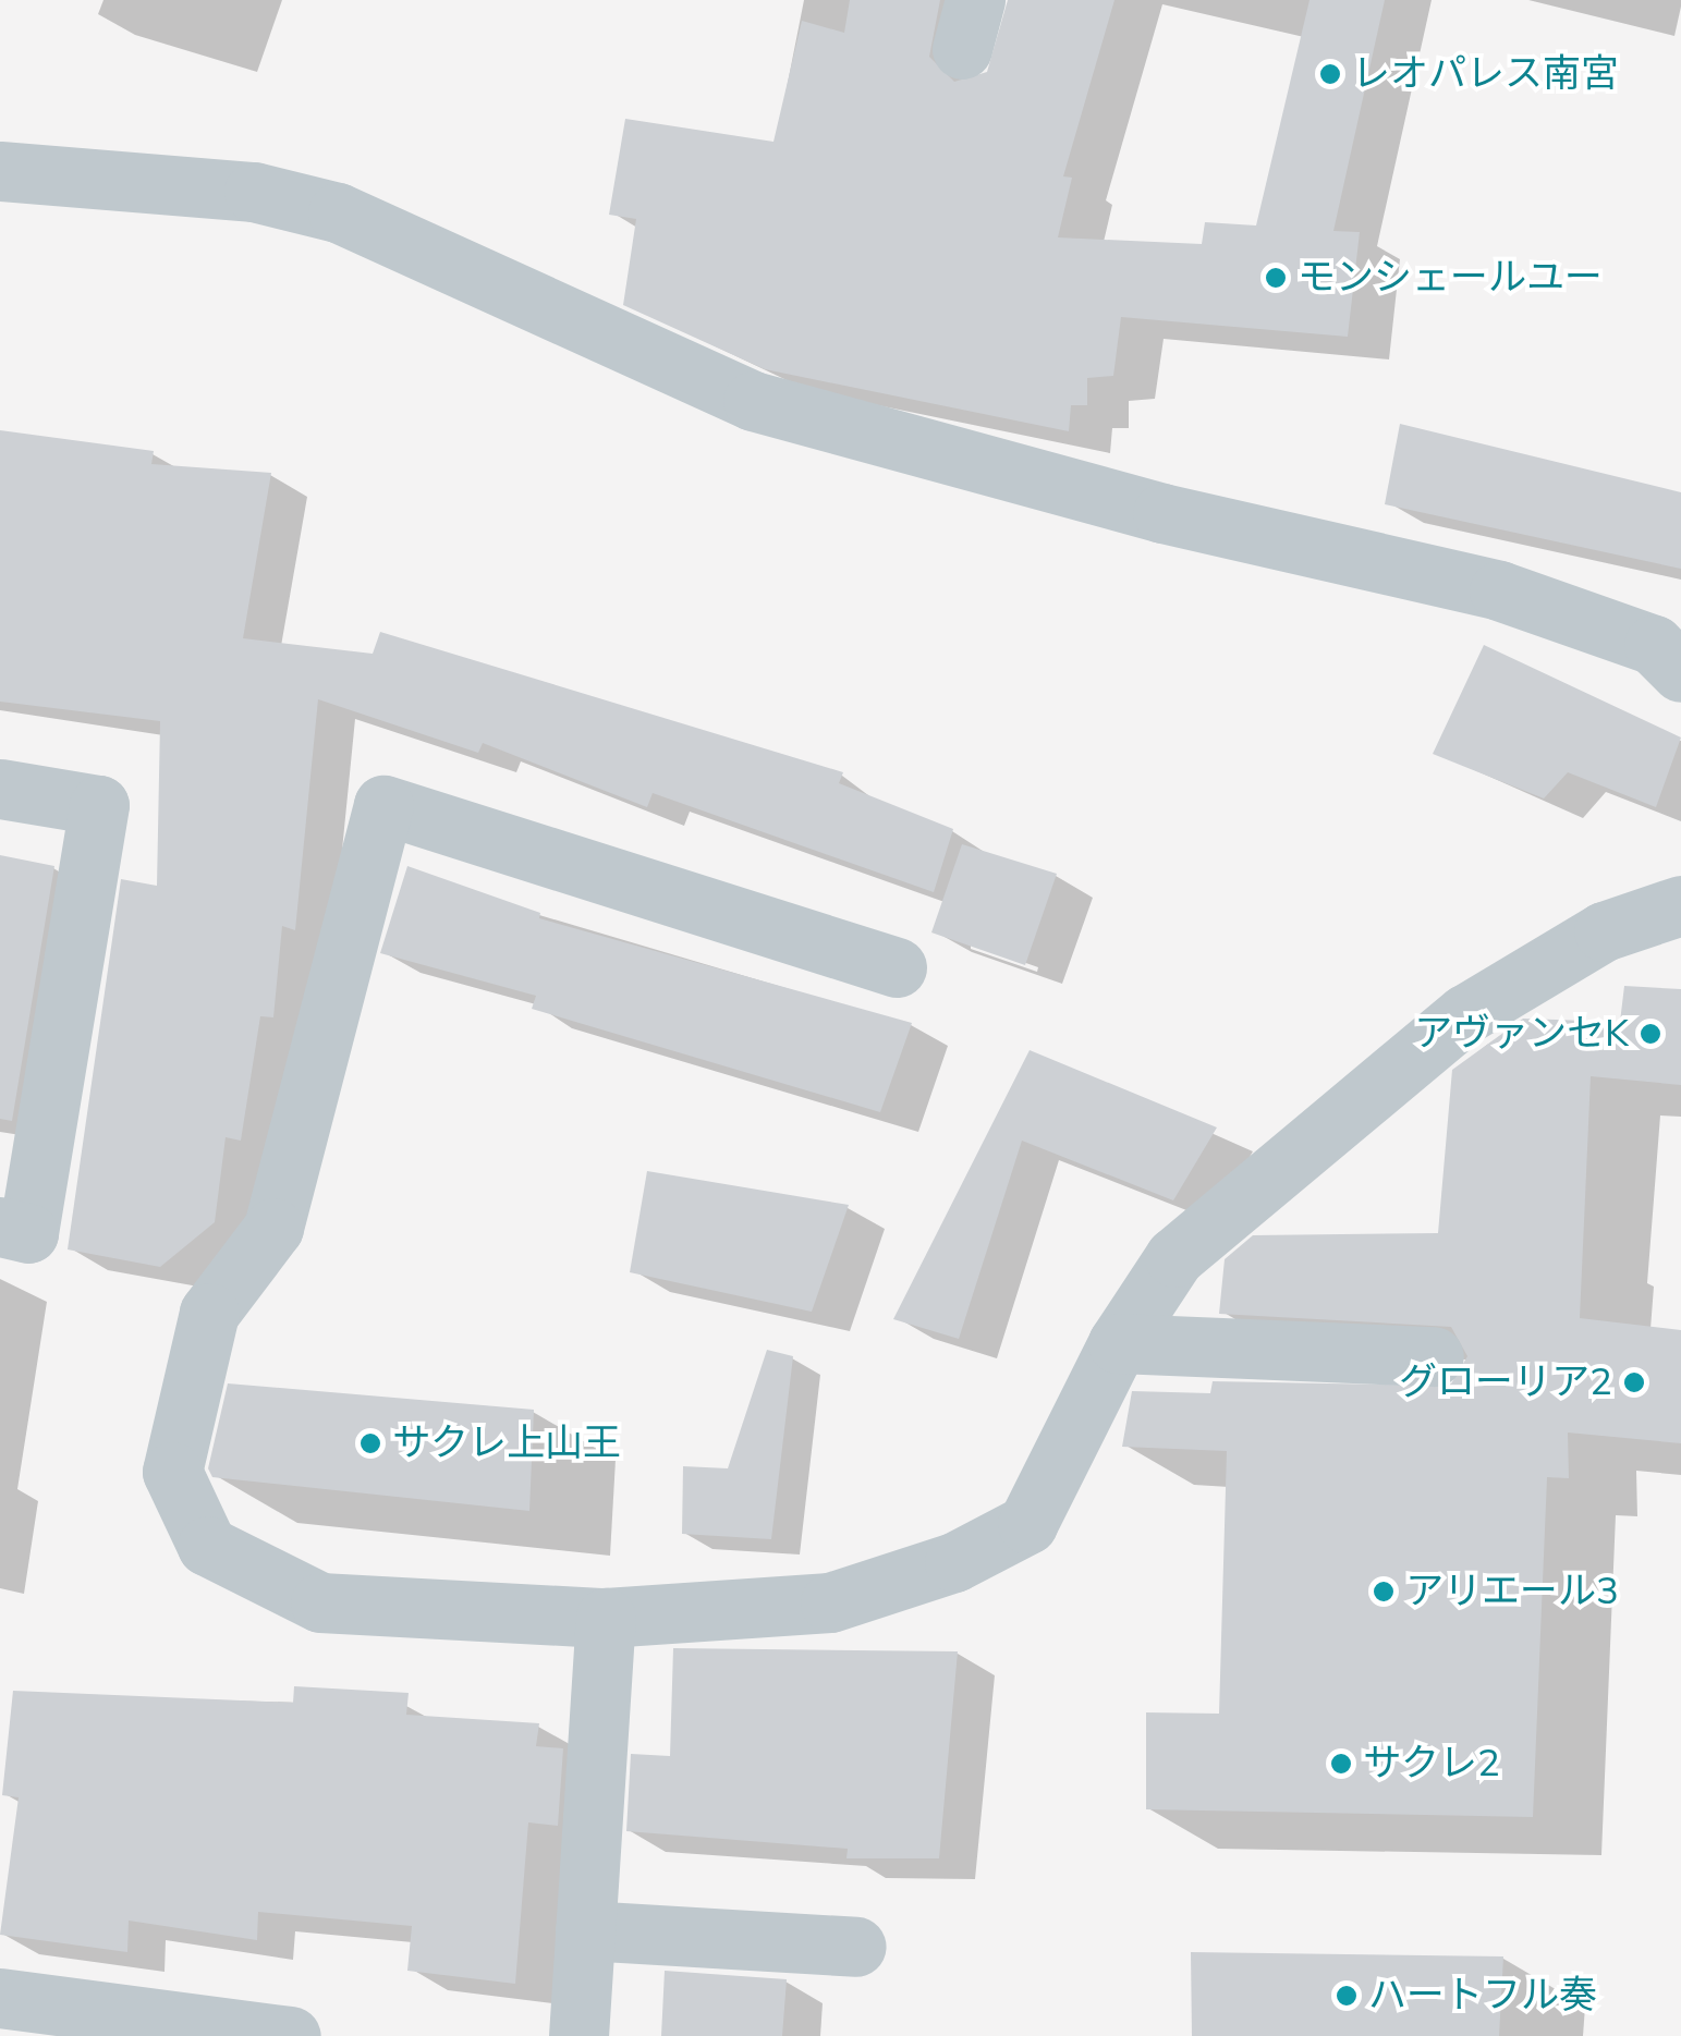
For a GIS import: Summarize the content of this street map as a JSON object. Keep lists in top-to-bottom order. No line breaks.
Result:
{"places":["レオパレス南宮","モンシェールユー","アヴァンセK","グローリア2","サクレ上山王","アリエール3","サクレ2","ハートフル奏"]}
